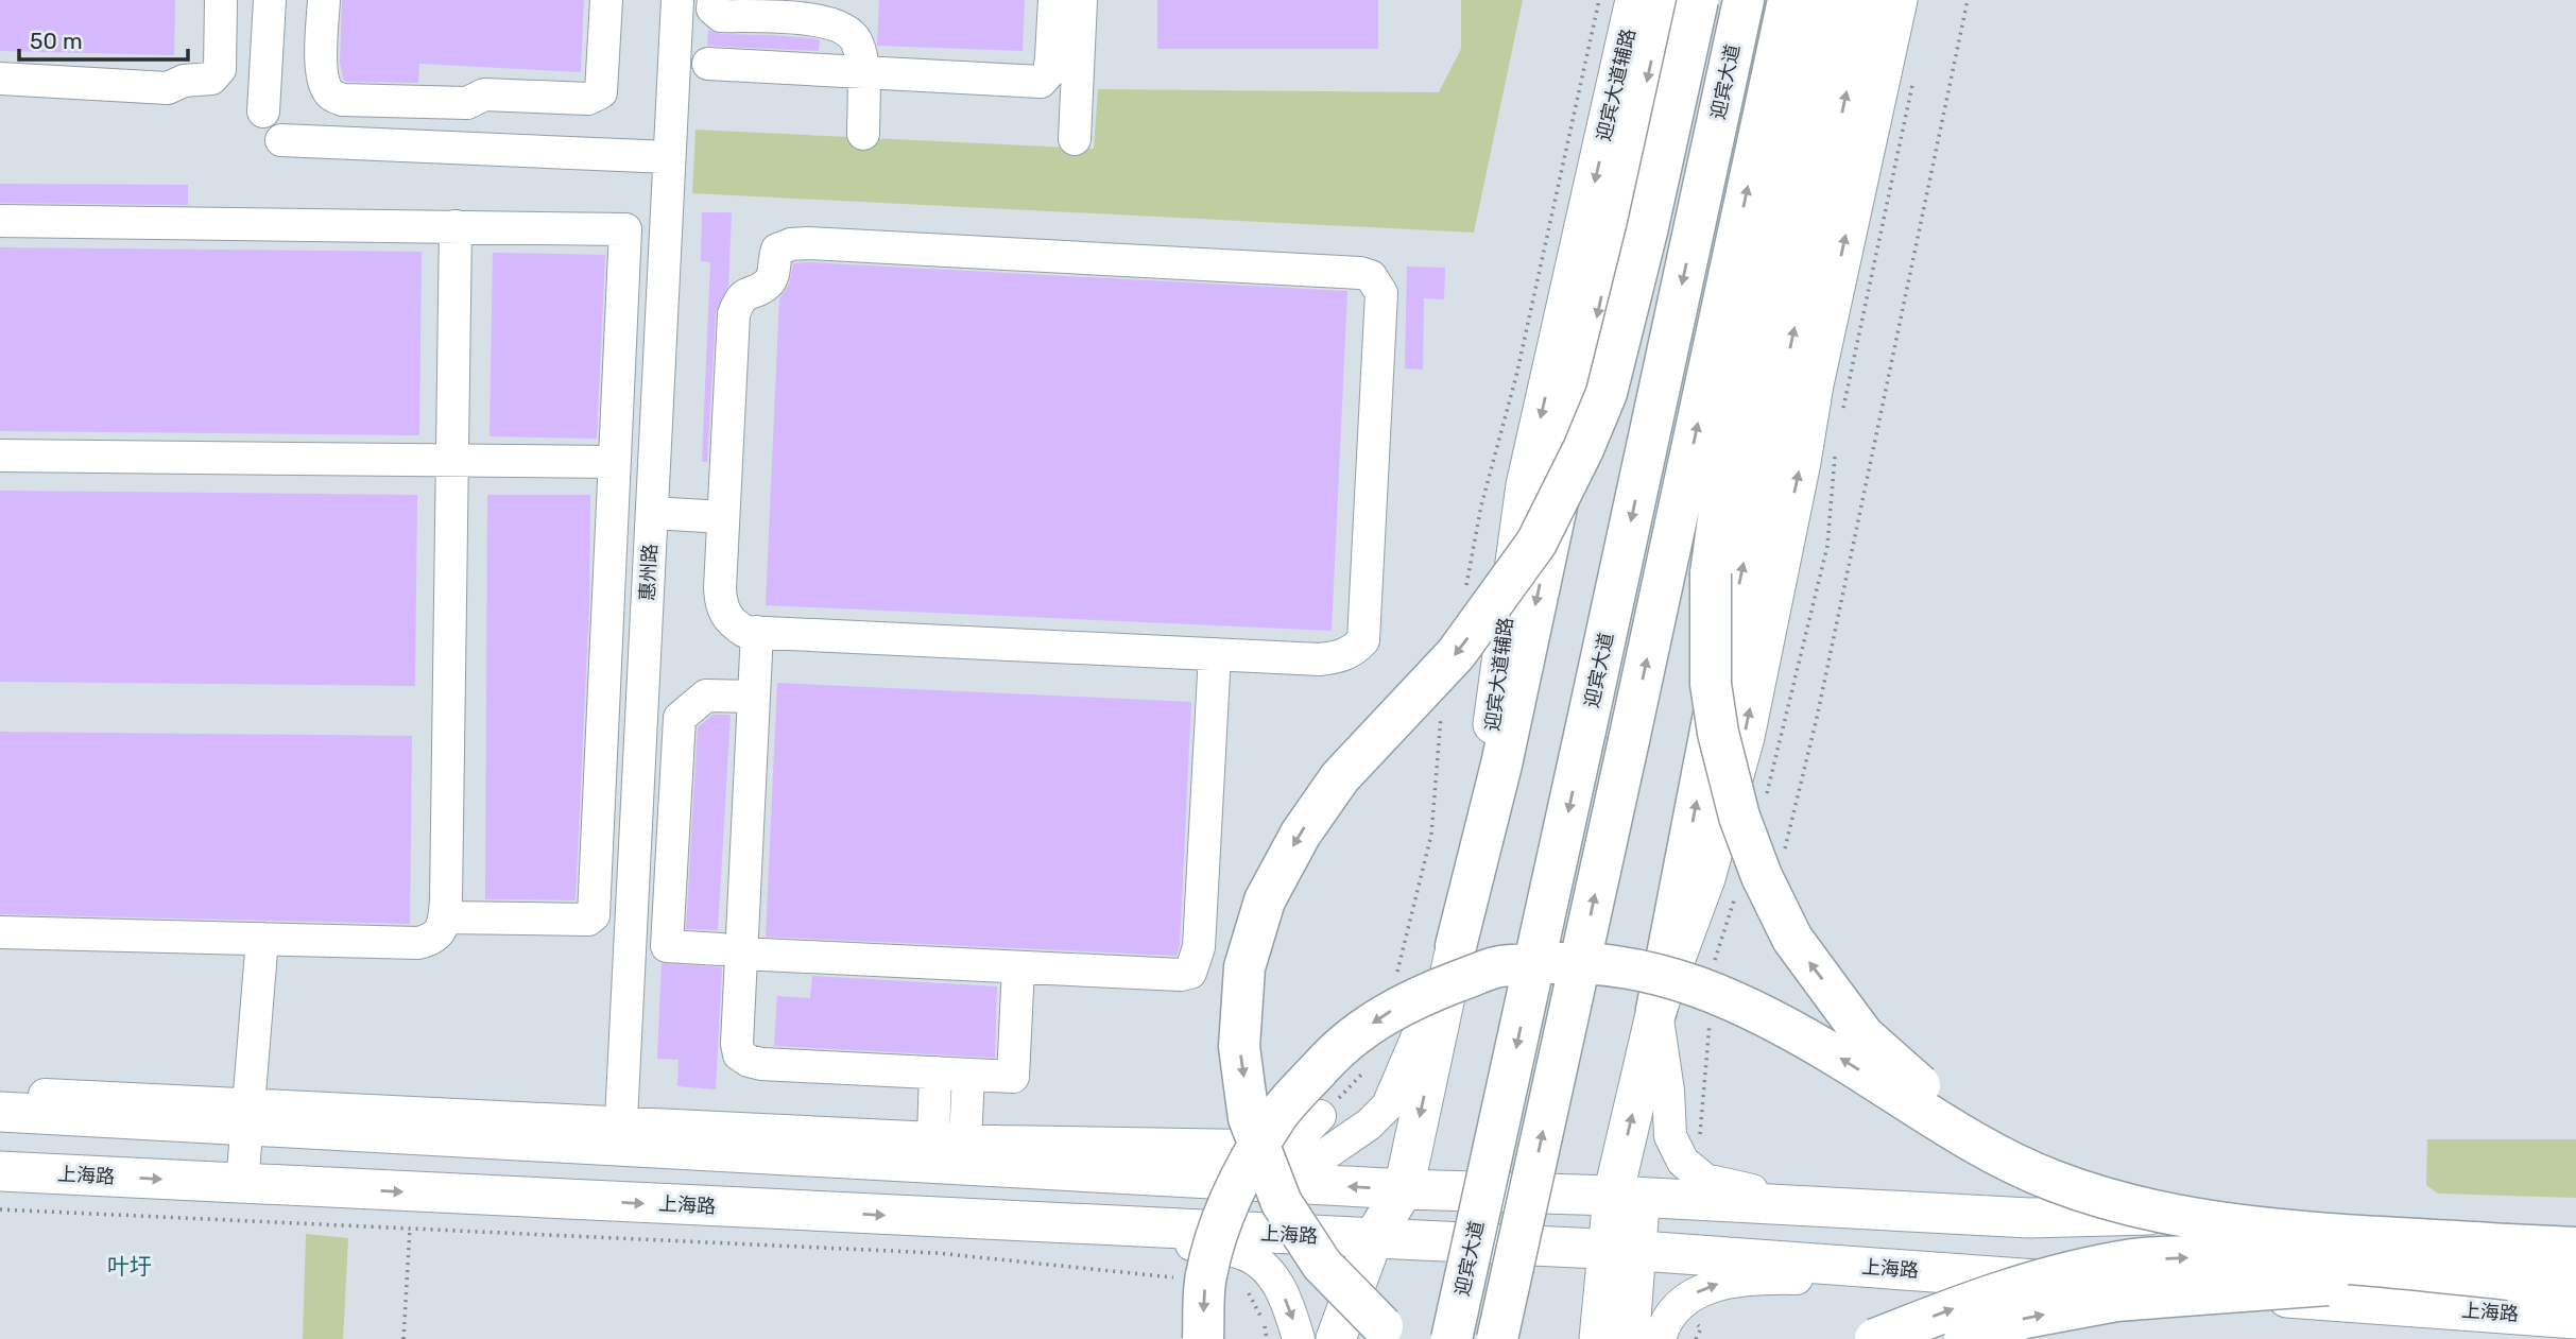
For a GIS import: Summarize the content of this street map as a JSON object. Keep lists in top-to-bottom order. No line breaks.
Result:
{"streets":{"highway":["迎宾大道","上海路"],"main road":["迎宾大道辅路"],"street":["惠州路"]},"crossings":[["迎宾大道辅路","上海路"]],"one_way":["上海路"],"districts":["叶圩"],"scale_bar":"50 m"}
